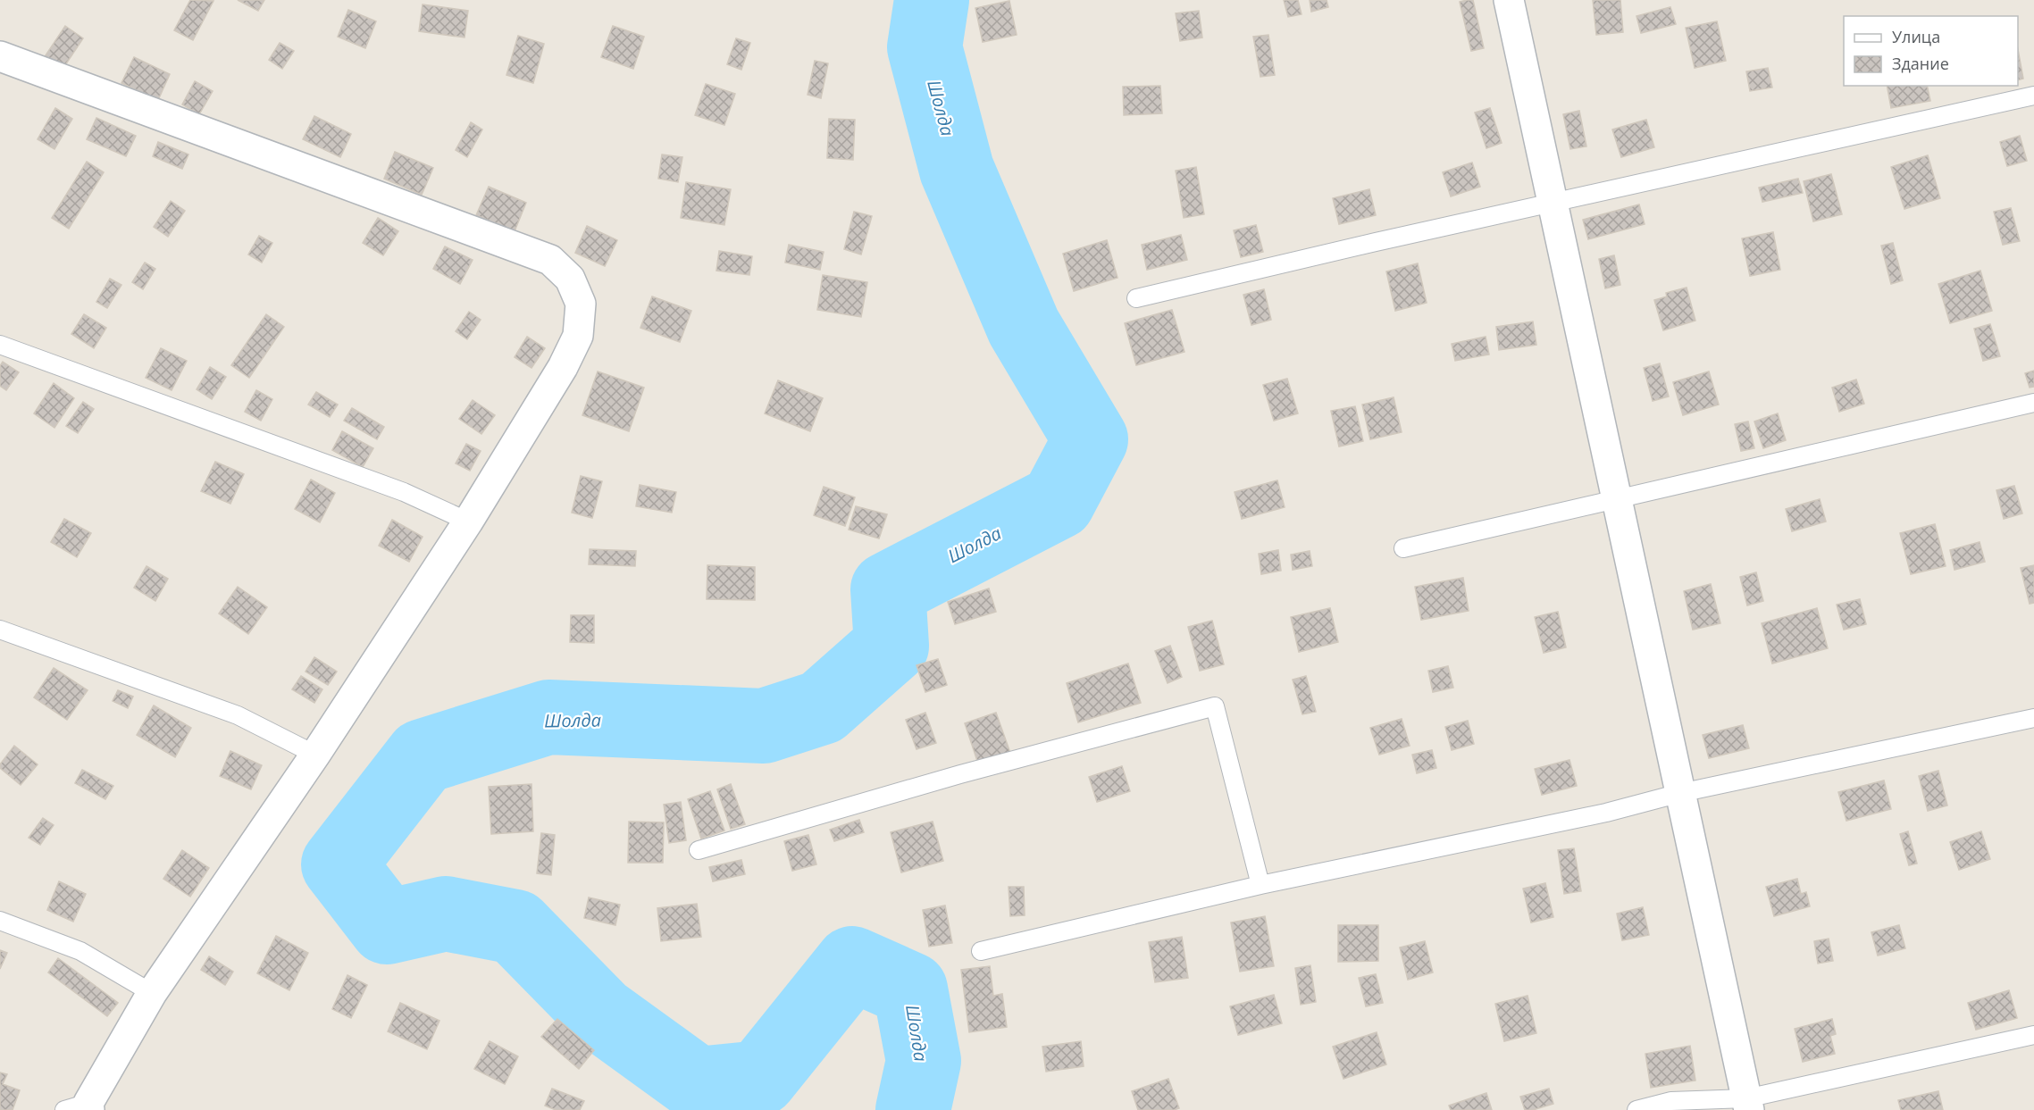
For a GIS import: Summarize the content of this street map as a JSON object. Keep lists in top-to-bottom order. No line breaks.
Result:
{"water":["Шолда"],"legend":["Улица","Здание"]}
